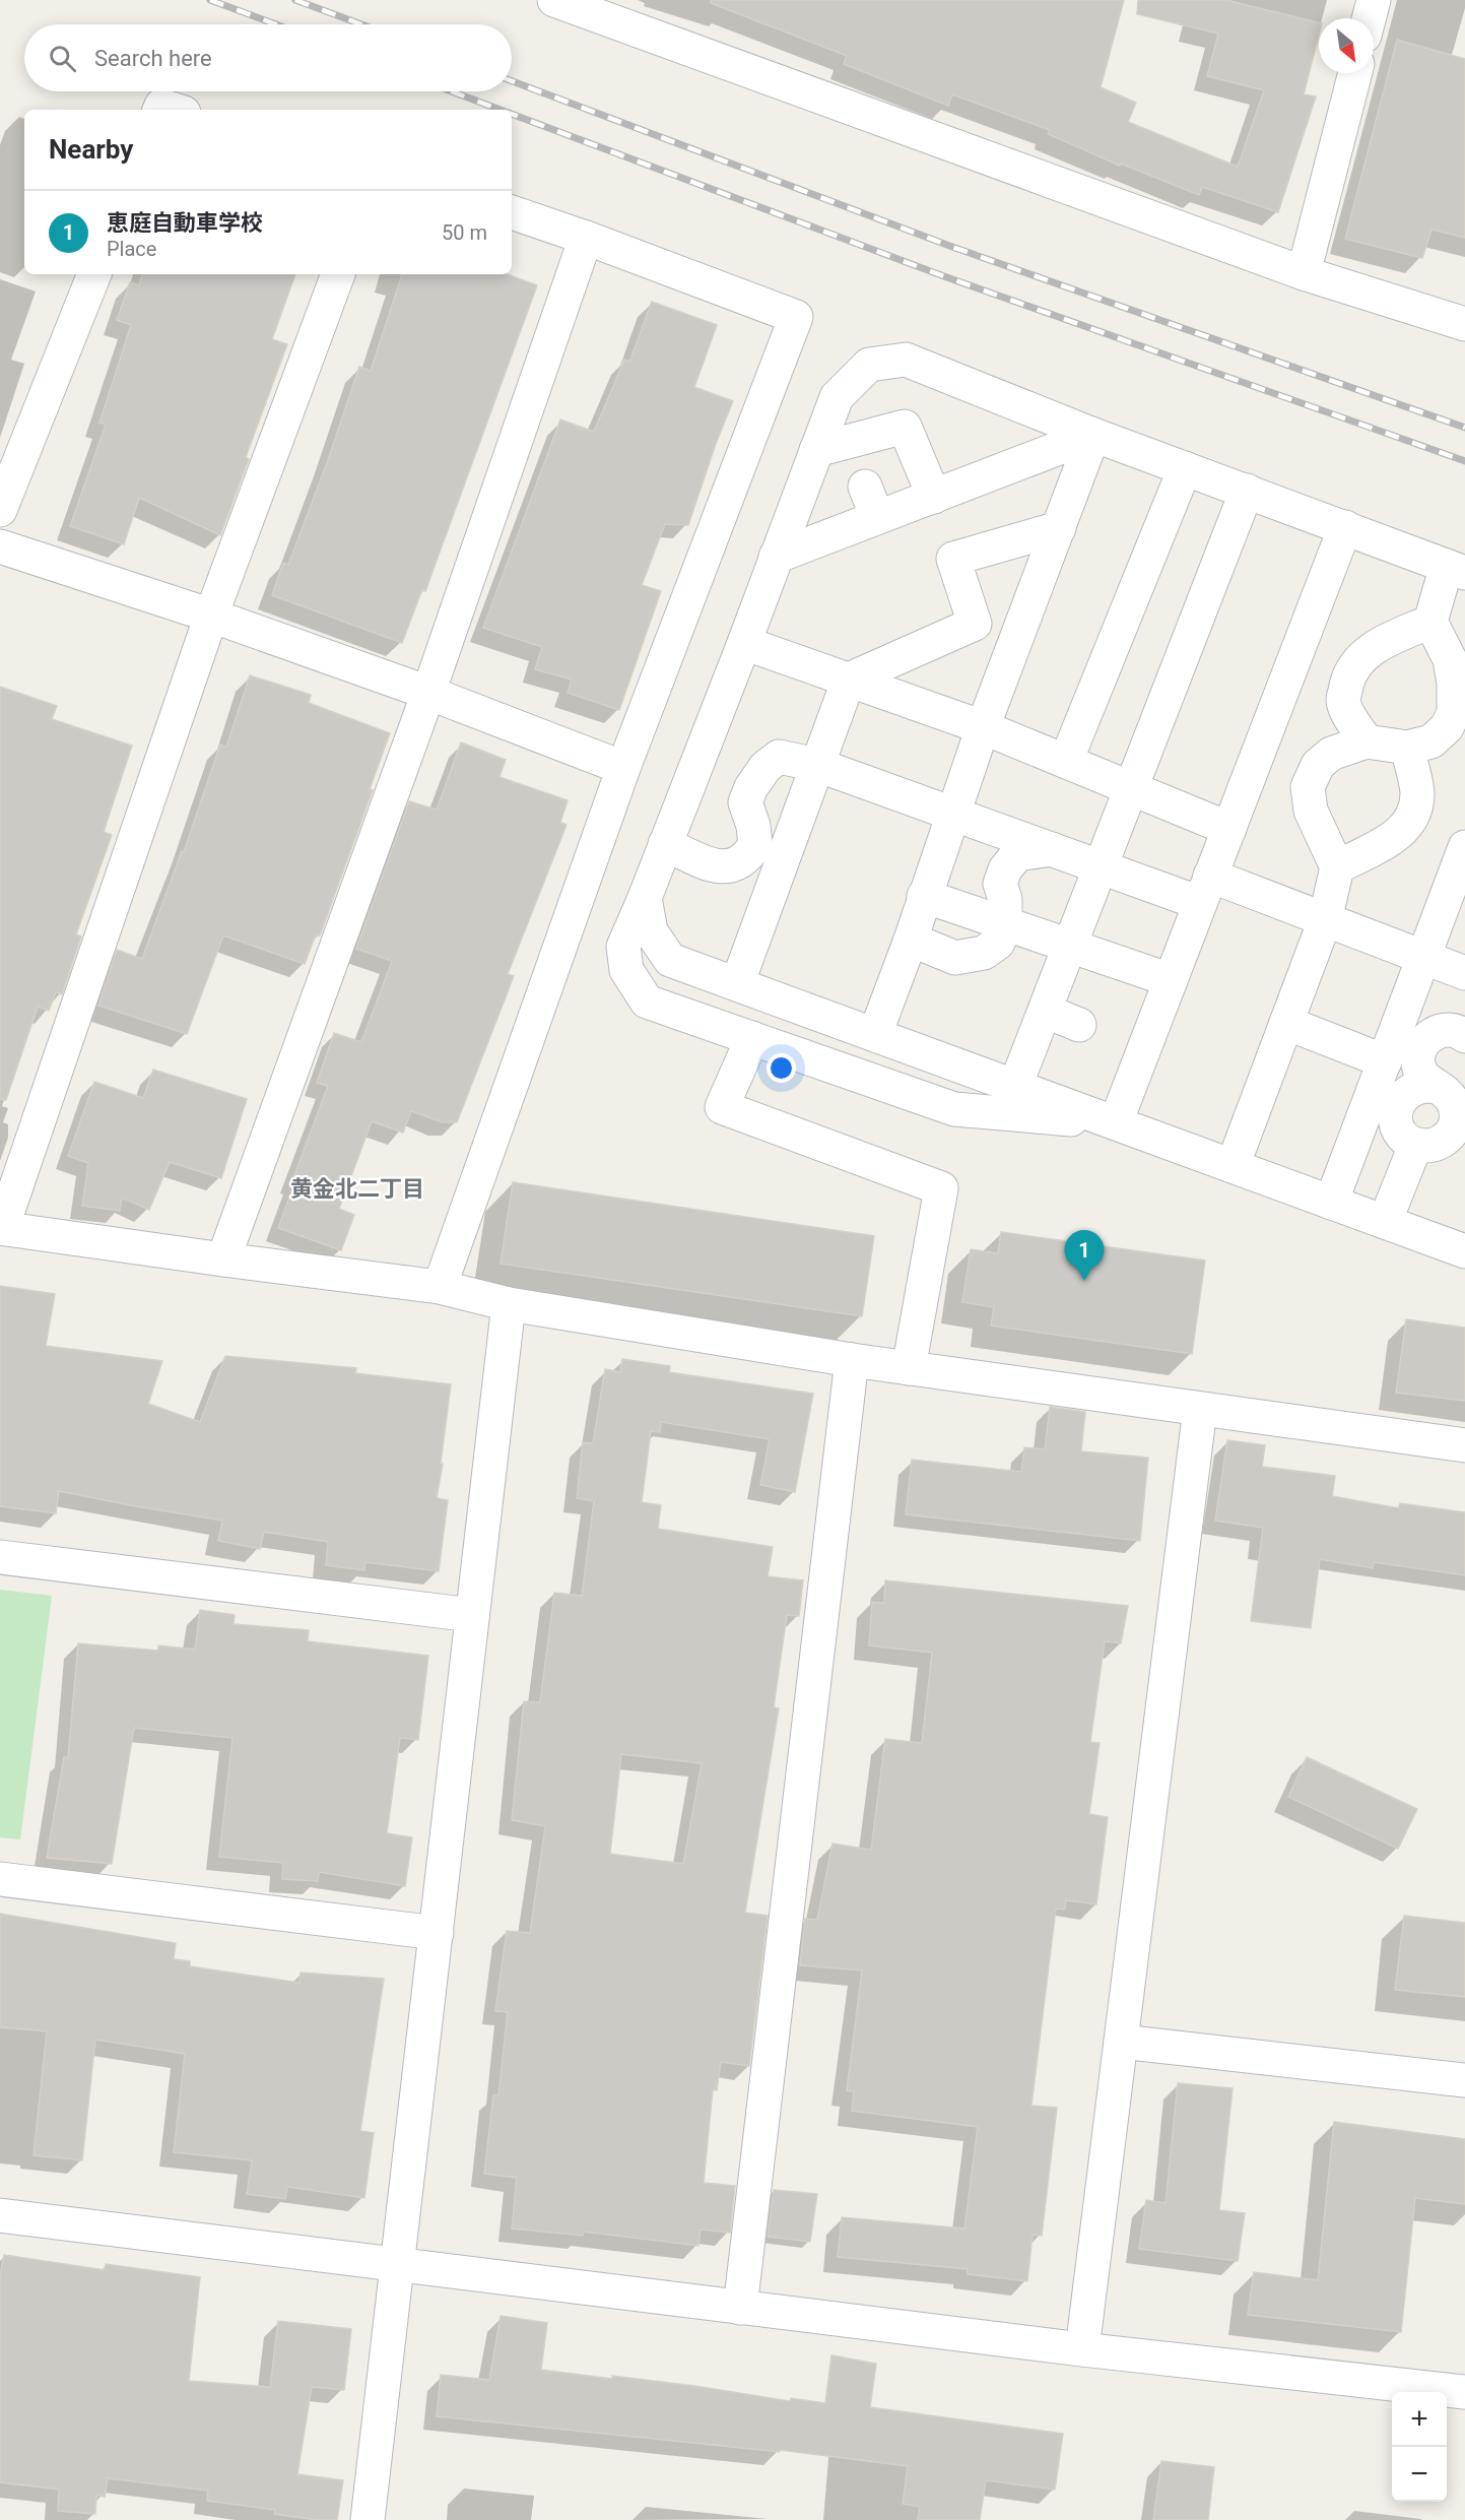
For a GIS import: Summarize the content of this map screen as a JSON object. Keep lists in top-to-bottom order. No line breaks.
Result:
{"districts":["黄金北二丁目"],"north":"bottom right","page":{"search":"Search here","heading":"Nearby","list":[{"mark":"1","name":"恵庭自動車学校","note":"Place","value":"50 m"}],"pins":"1","map_buttons":["+","−"]}}
